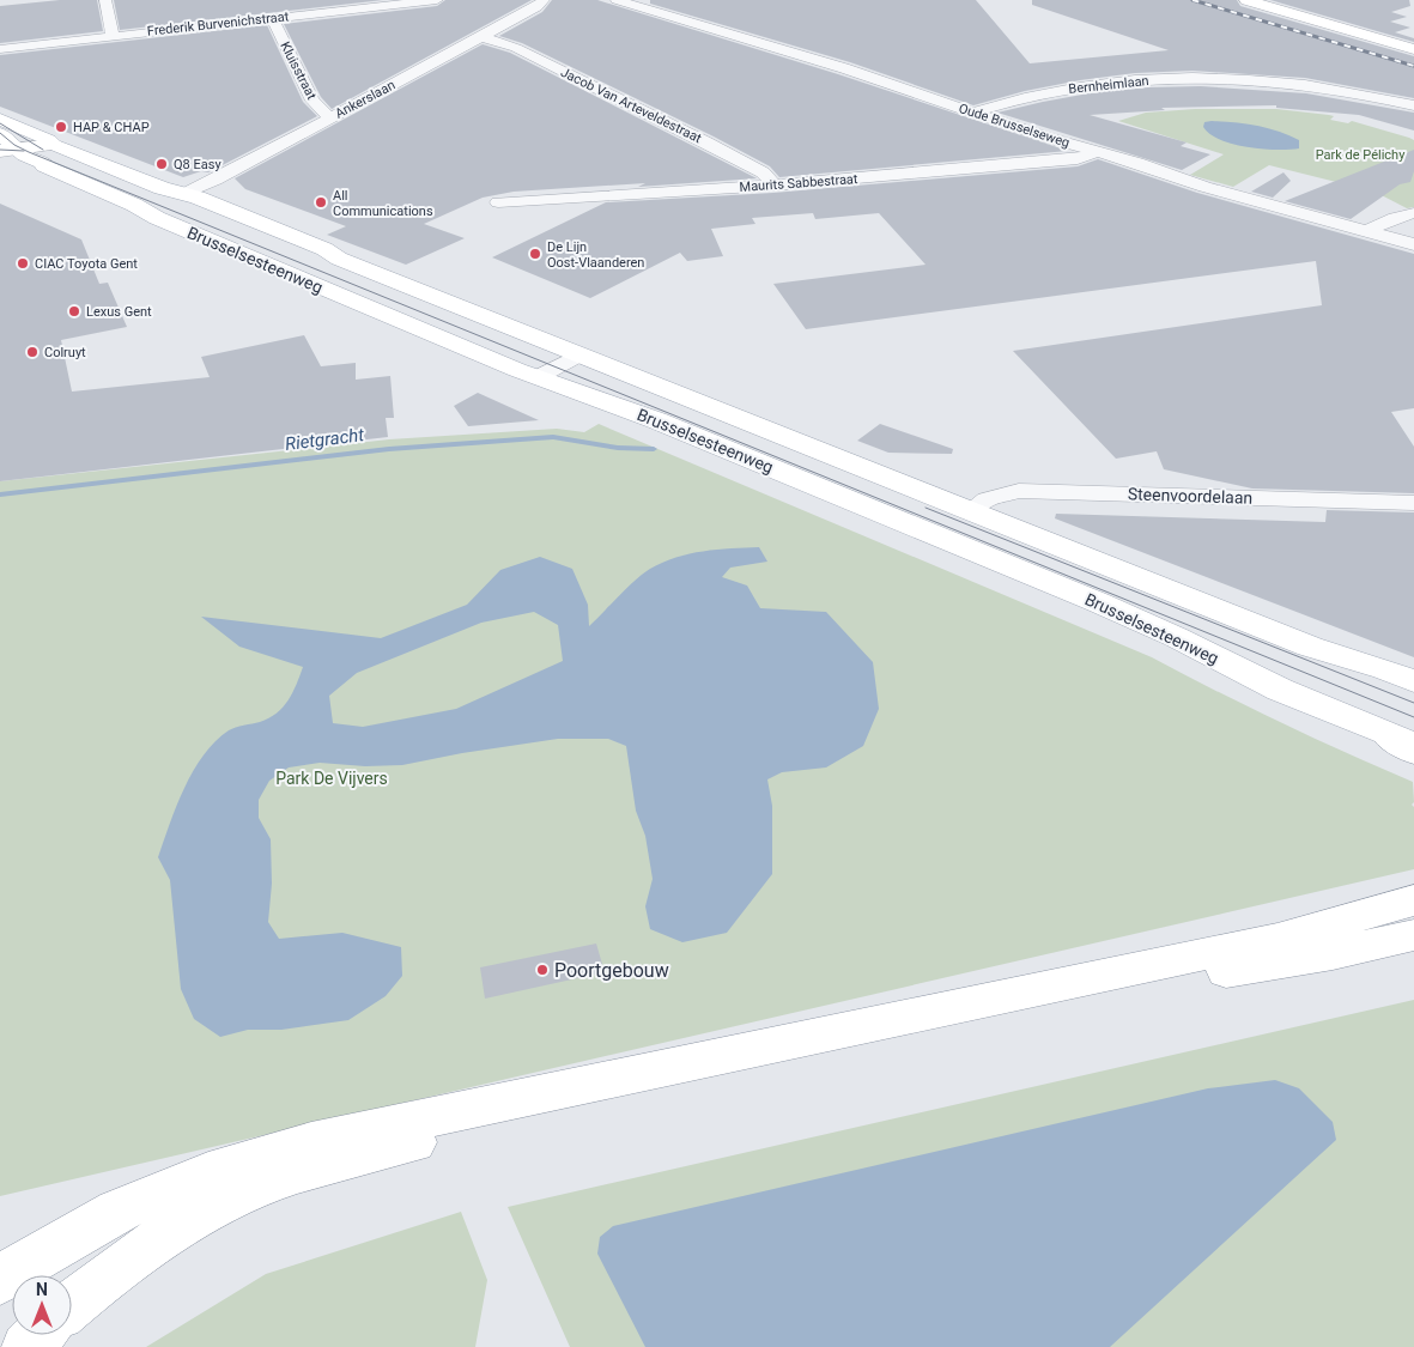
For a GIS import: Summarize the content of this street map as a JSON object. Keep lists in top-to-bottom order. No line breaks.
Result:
{"streets":{"main road":["Brusselsesteenweg"],"street":["Frederik Burvenichstraat","Kluisstraat","Bernheimlaan","Ankerslaan","Jacob Van Arteveldestraat","Oude Brusselseweg","Maurits Sabbestraat","Steenvoordelaan"]},"crossings":[["Frederik Burvenichstraat","Kluisstraat"],["Kluisstraat","Ankerslaan"],["Bernheimlaan","Oude Brusselseweg"],["Ankerslaan","Jacob Van Arteveldestraat"],["Ankerslaan","Brusselsesteenweg"],["Jacob Van Arteveldestraat","Maurits Sabbestraat"],["Oude Brusselseweg","Maurits Sabbestraat"],["Brusselsesteenweg","Steenvoordelaan"]],"water":["Rietgracht"],"parks":["Park de Pélichy","Park De Vijvers"],"places":["HAP & CHAP","Q8 Easy","All Communications","De Lijn Oost-Vlaanderen","CIAC Toyota Gent","Lexus Gent","Colruyt","Poortgebouw"],"north":"top"}
